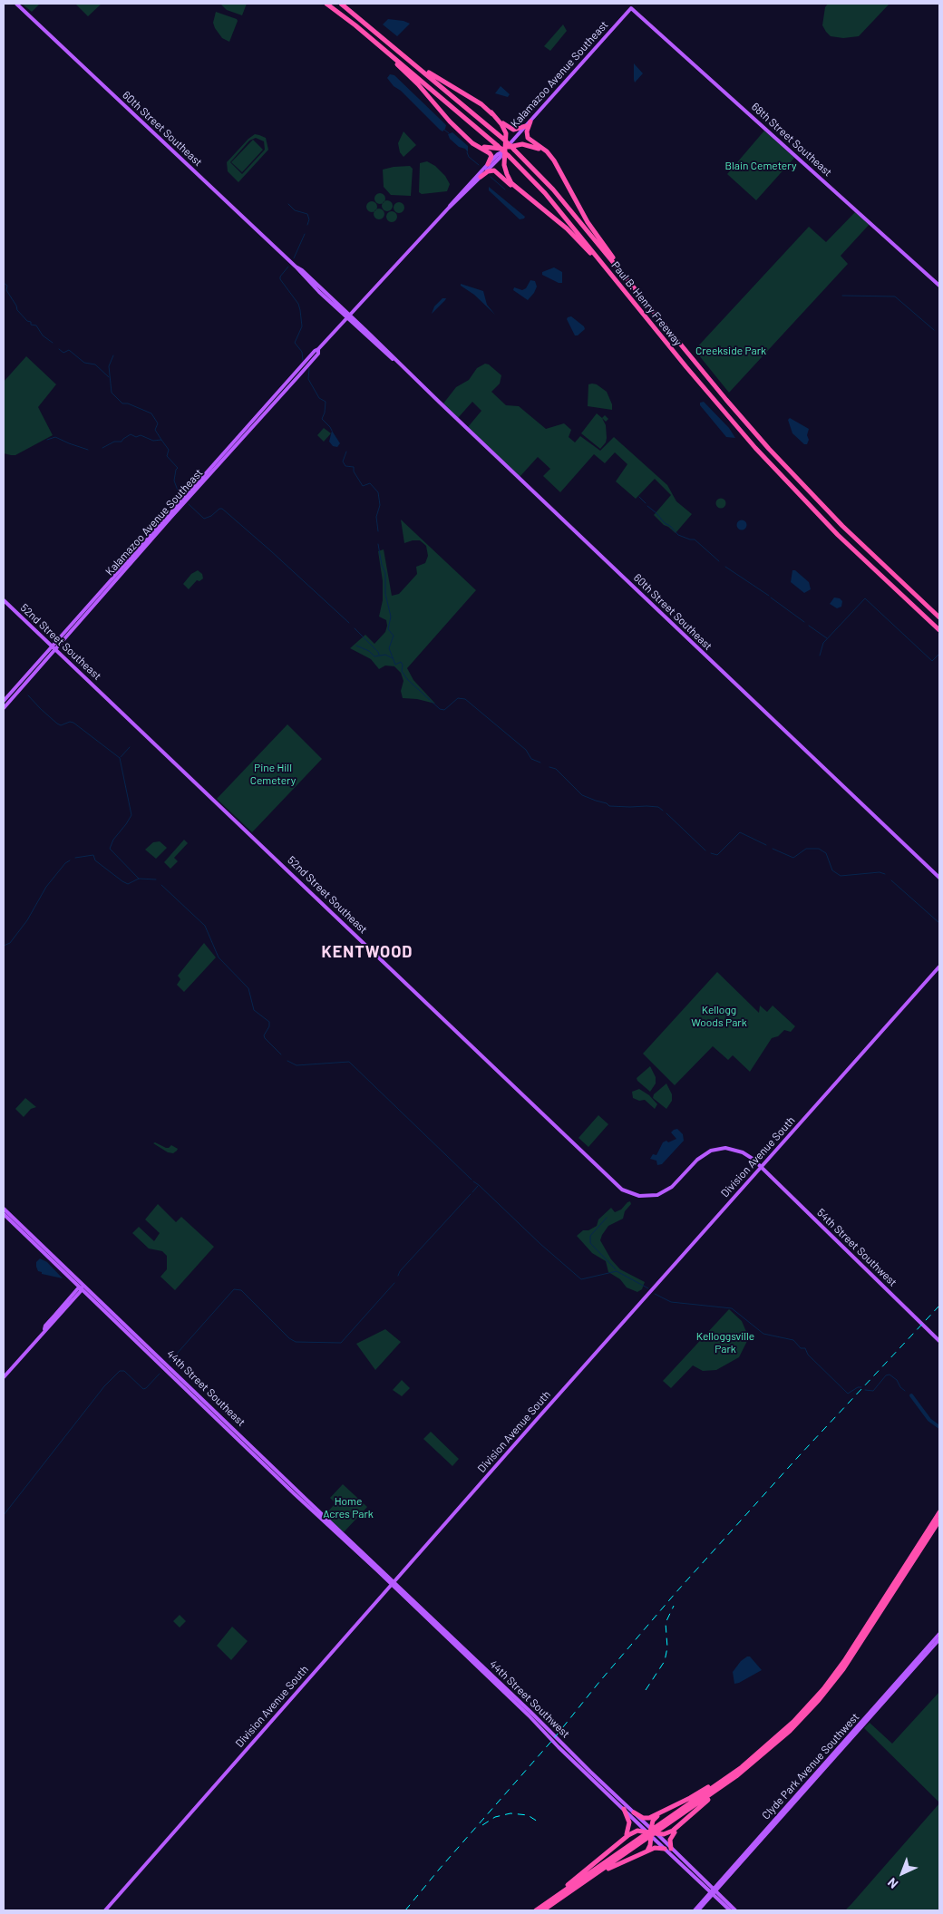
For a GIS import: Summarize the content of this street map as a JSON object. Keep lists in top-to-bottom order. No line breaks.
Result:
{"streets":{"highway":["Paul B. Henry Freeway"],"main road":["Kalamazoo Avenue Southeast","60th Street Southeast","68th Street Southeast","52nd Street Southeast","Division Avenue South","54th Street Southwest","44th Street Southeast","44th Street Southwest","Clyde Park Avenue Southwest"]},"crossings":[["Kalamazoo Avenue Southeast","60th Street Southeast"],["Kalamazoo Avenue Southeast","68th Street Southeast"],["Kalamazoo Avenue Southeast","52nd Street Southeast"],["52nd Street Southeast","54th Street Southwest"],["Division Avenue South","54th Street Southwest"],["Division Avenue South","44th Street Southeast"],["Division Avenue South","44th Street Southwest"],["44th Street Southeast","44th Street Southwest"],["44th Street Southwest","Clyde Park Avenue Southwest"]],"districts":["KENTWOOD"],"parks":["Blain Cemetery","Creekside Park","Pine Hill Cemetery","Kellogg Woods Park","Kelloggsville Park","Home Acres Park"],"north":"bottom left"}
